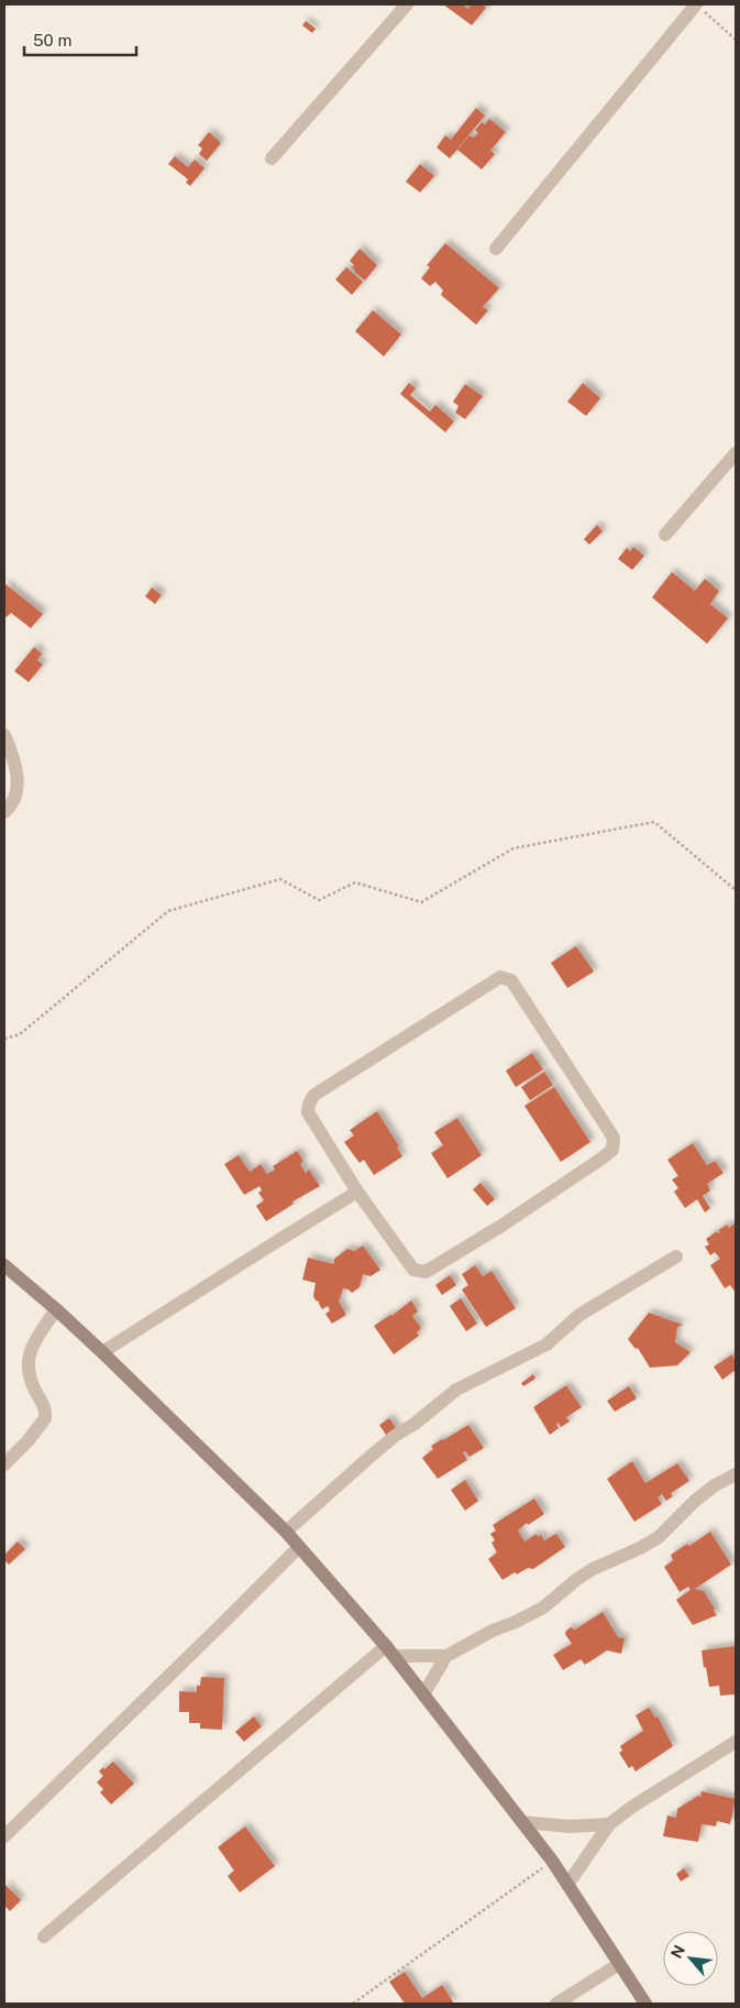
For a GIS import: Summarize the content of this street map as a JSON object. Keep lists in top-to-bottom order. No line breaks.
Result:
{"scale_bar":"50 m","north":"top left"}
